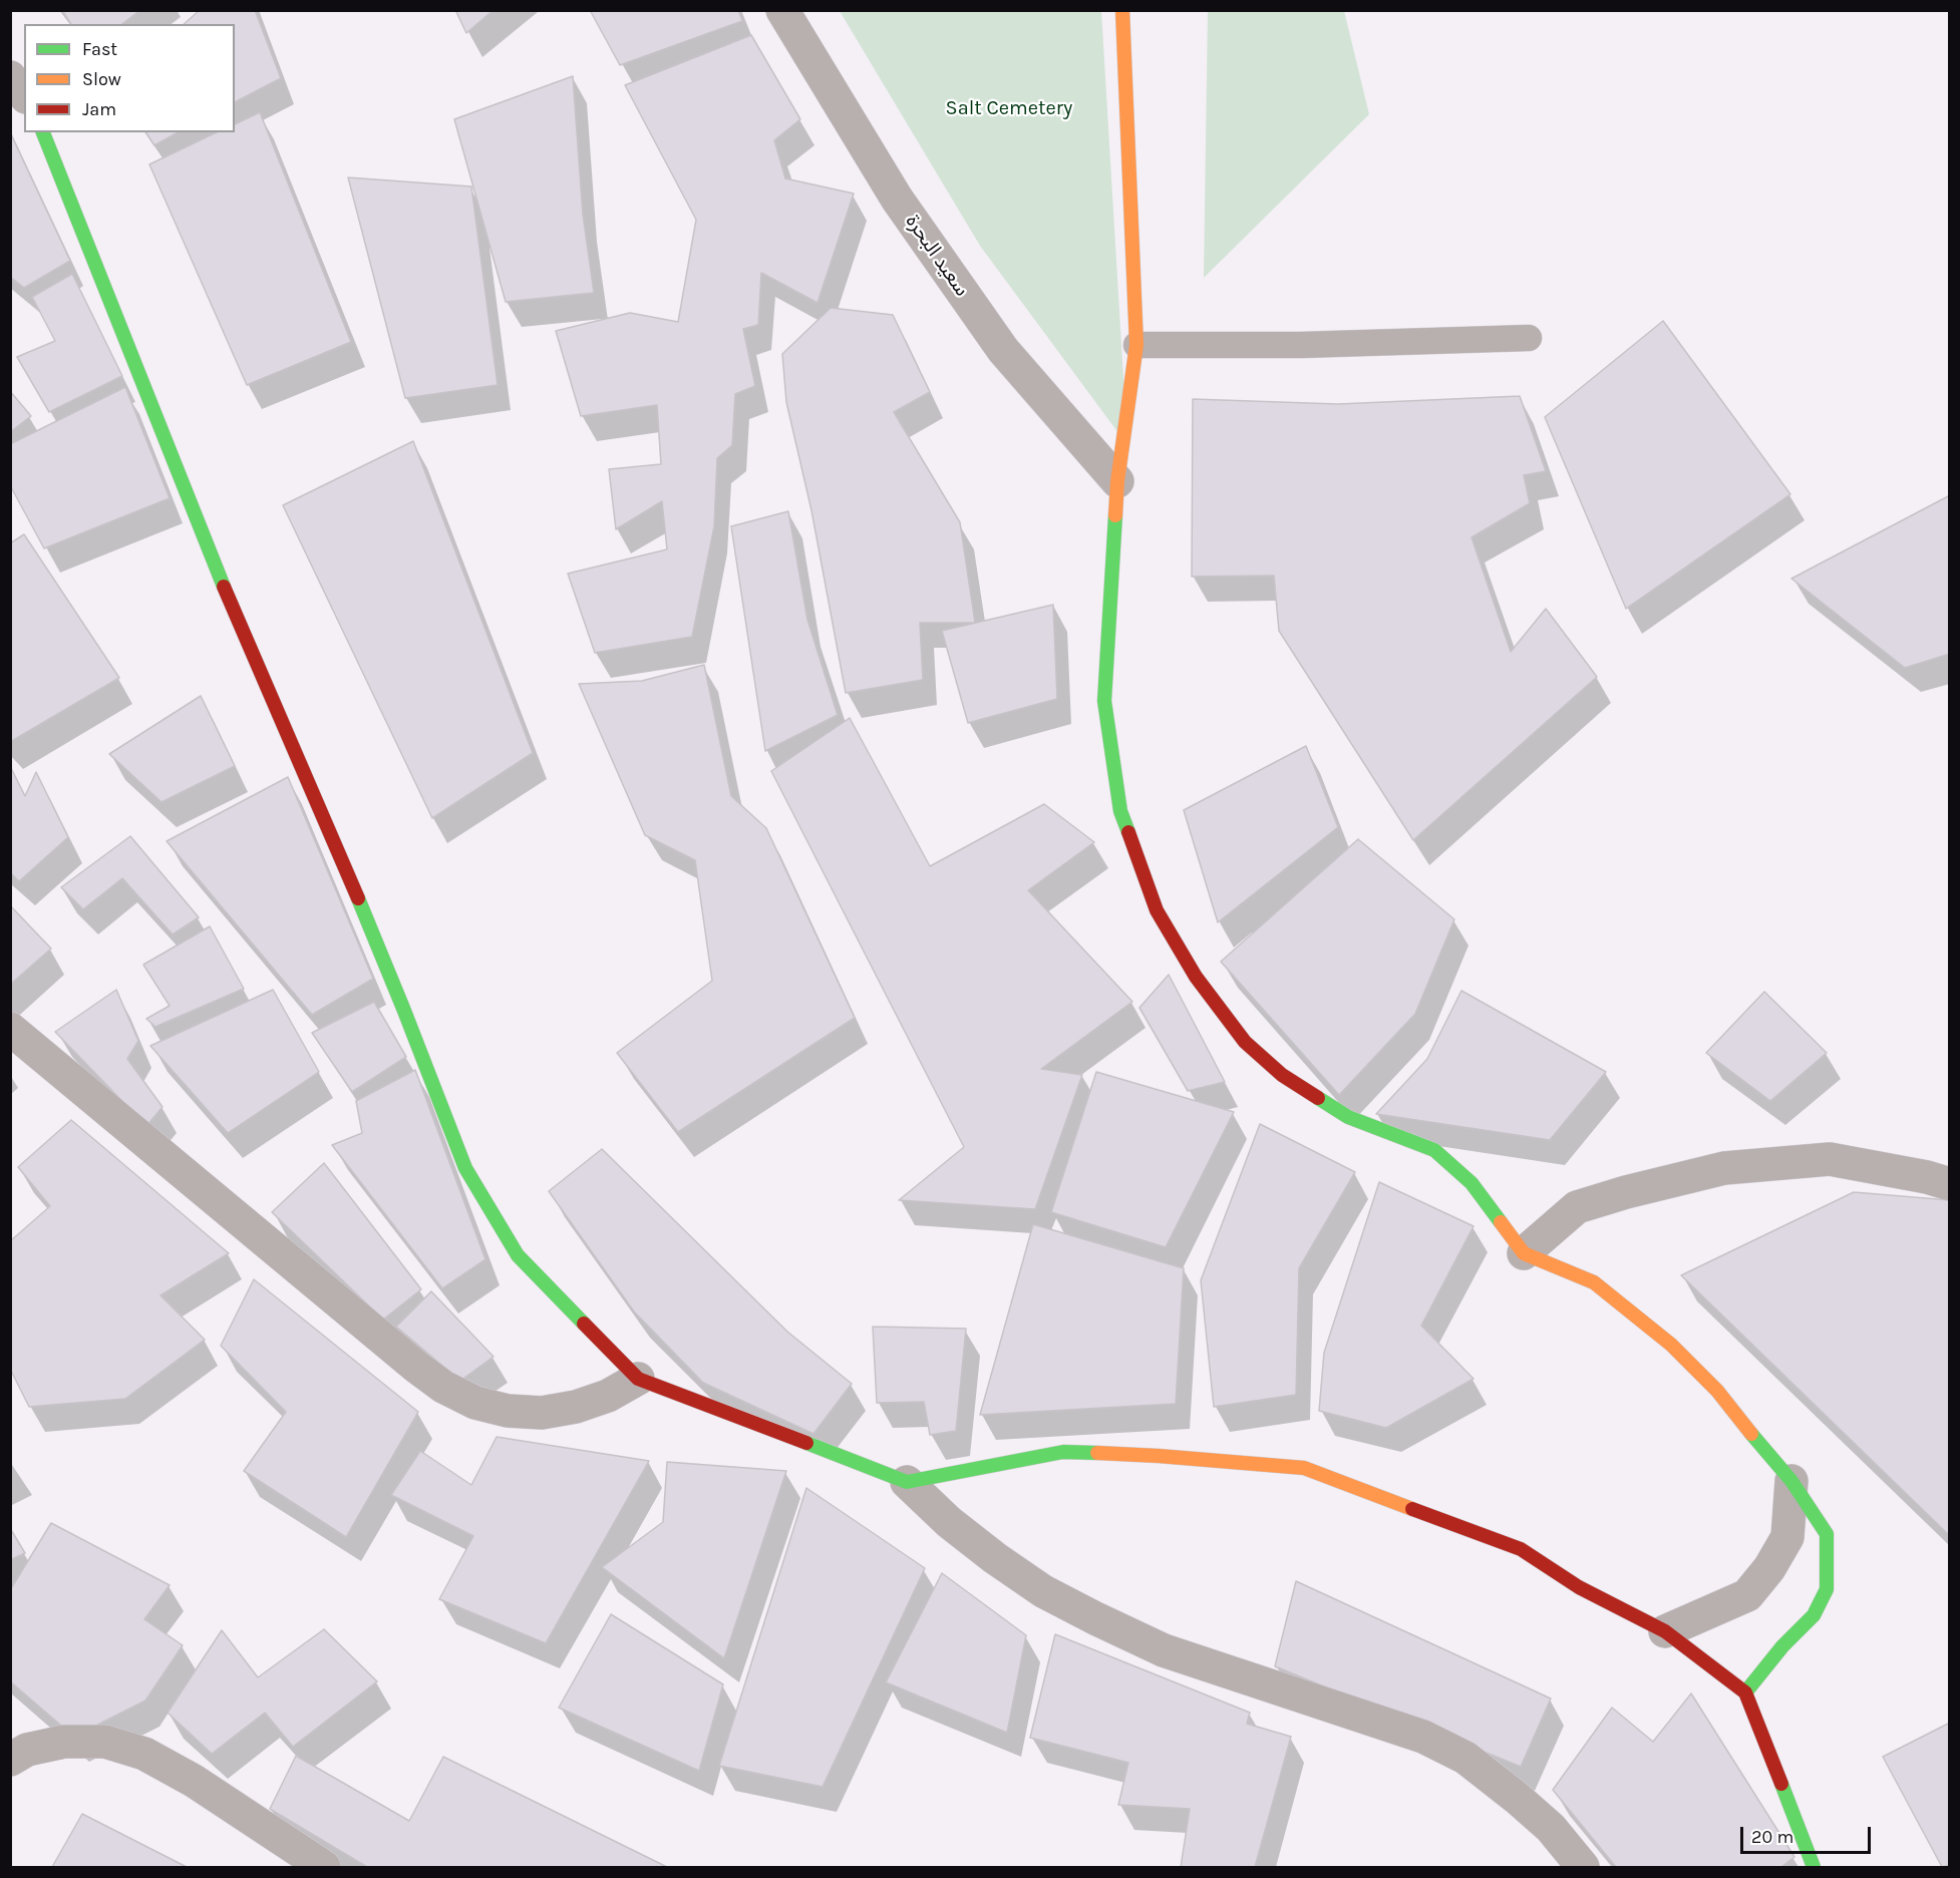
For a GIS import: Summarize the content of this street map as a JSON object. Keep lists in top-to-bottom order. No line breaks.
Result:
{"streets":{"street":["سعيد البحرة"]},"parks":["Salt Cemetery"],"legend":["Fast","Slow","Jam"],"scale_bar":"20 m"}
